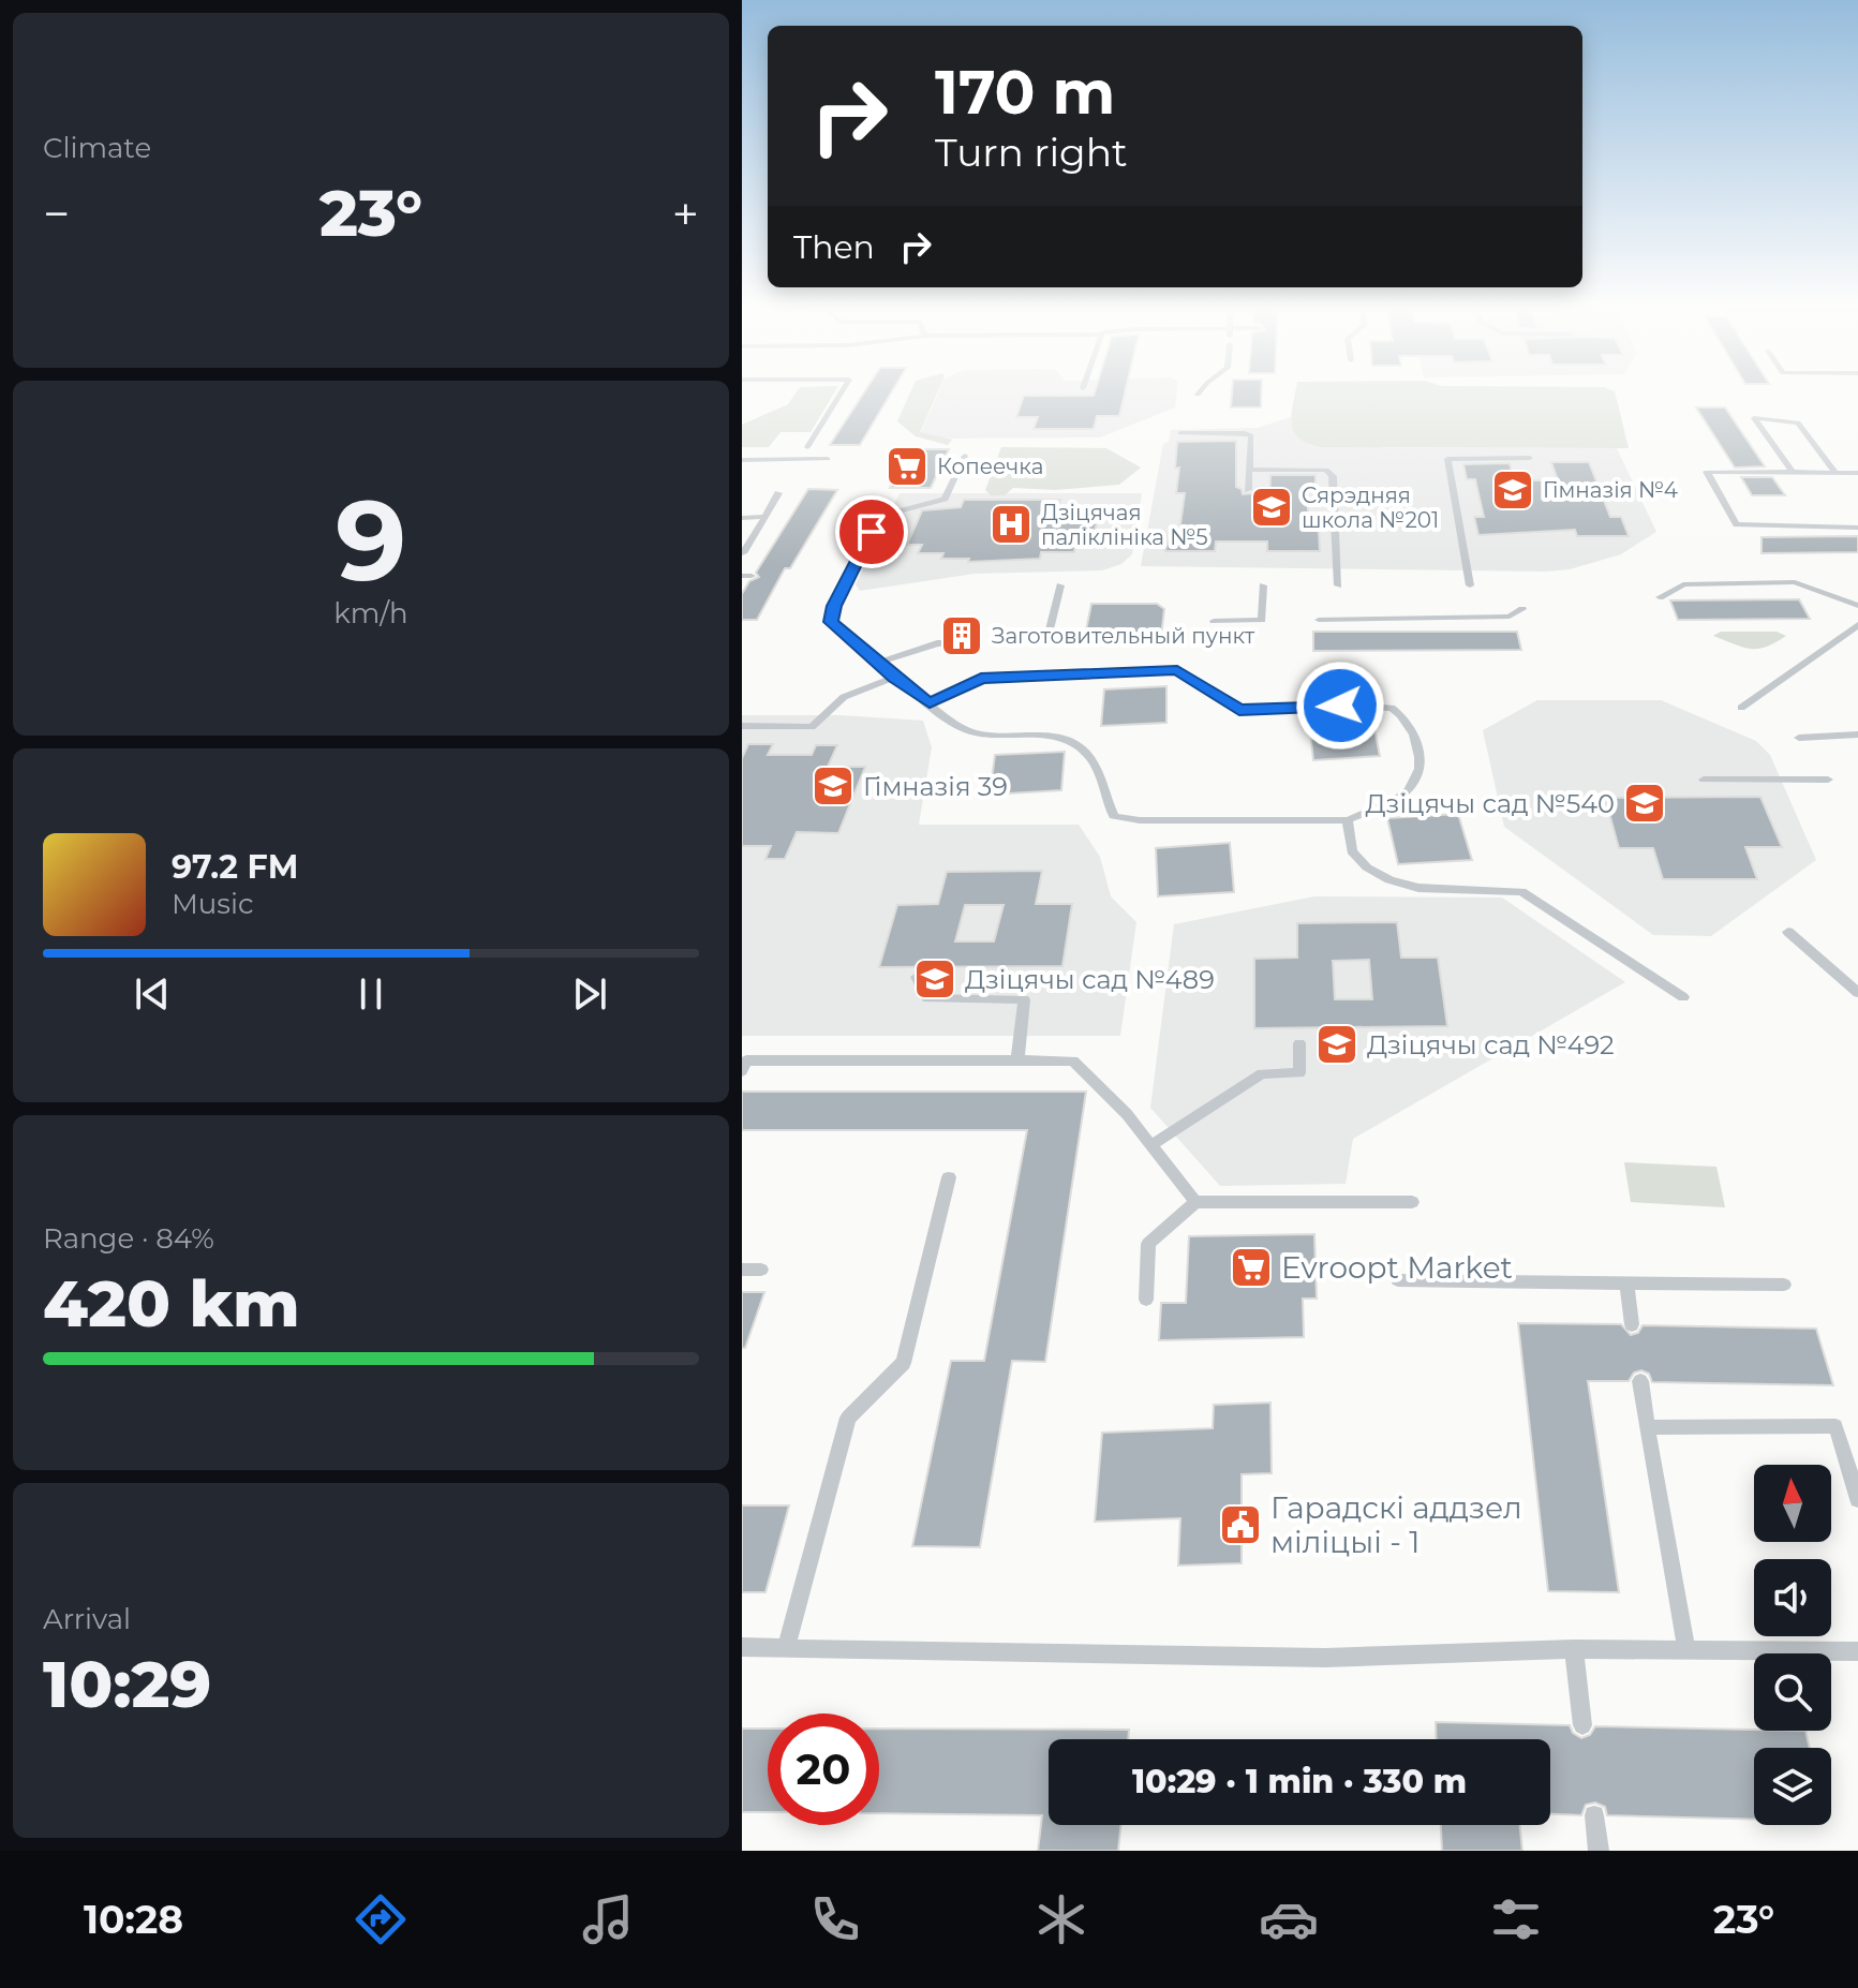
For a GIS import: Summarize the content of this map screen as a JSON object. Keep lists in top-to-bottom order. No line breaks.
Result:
{"places":{"supermarket":["Копеечка","Evroopt Market"],"school or university":["Гімназія №4","Сярэдняя школа №201","Гімназія 39","Дзіцячы сад №540","Дзіцячы сад №489","Дзіцячы сад №492"],"hospital":["Дзіцячая паліклініка №5"],"building":["Заготовительный пункт"],"public building":["Гарадскі аддзел міліцыі - 1"]},"north":"top","page":{"tile":["Climate",["9","km/h"],["Range · 84%","420 km"],["Arrival","10:29"]],"turn":["170 m","Turn right"],"heat":["−","23°","+"],"then":"Then","song":["97.2 FM","Music"],"limit":"20","trip":"10:29 · 1 min · 330 m","tabs":["10:28","23°"]}}
